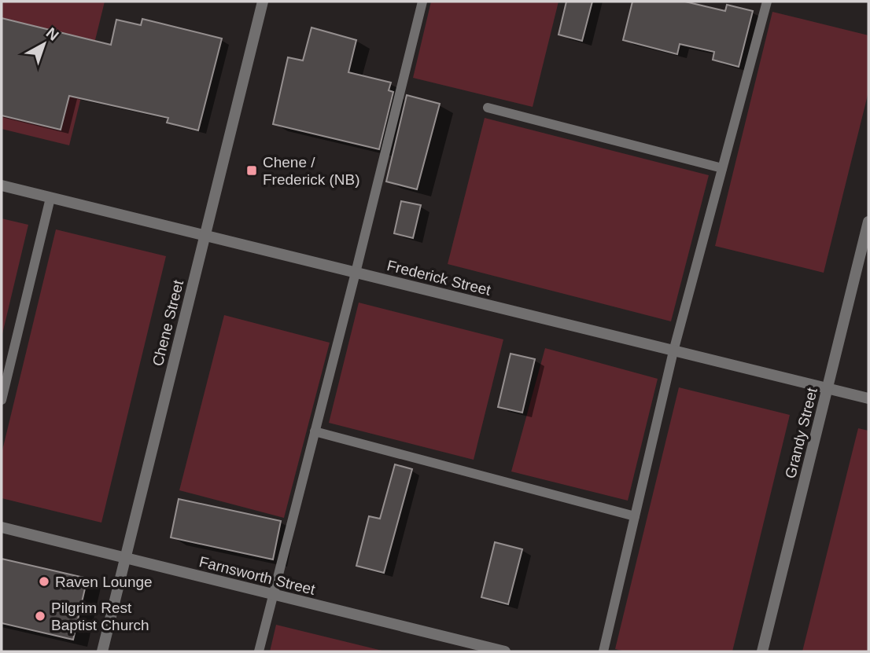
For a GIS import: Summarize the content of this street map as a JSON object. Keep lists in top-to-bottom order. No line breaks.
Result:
{"streets":{"street":["Frederick Street","Chene Street","Grandy Street","Farnsworth Street"]},"crossings":[["Frederick Street","Chene Street"],["Frederick Street","Grandy Street"],["Chene Street","Farnsworth Street"]],"places":{"transit":["Chene / Frederick (NB)"],"other":["Raven Lounge","Pilgrim Rest Baptist Church"]},"north":"top right"}
